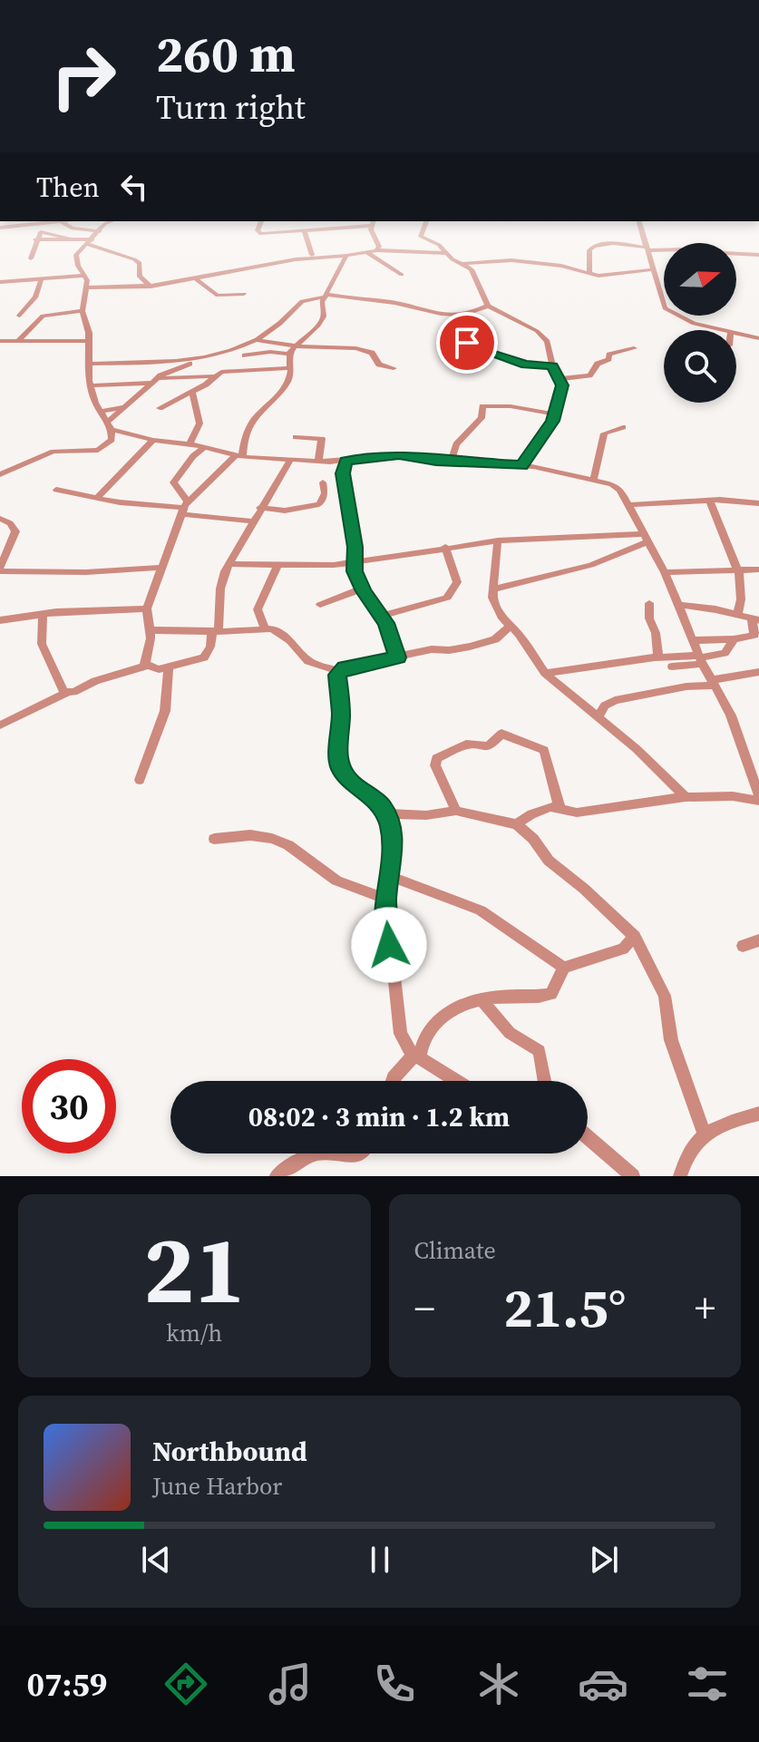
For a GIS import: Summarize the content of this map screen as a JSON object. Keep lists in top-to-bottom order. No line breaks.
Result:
{"north":"right","page":{"turn":["260 m","Turn right"],"then":"Then","limit":"30","trip":"08:02 · 3 min · 1.2 km","tile":[["21","km/h"],"Climate"],"heat":["−","21.5°","+"],"song":["Northbound","June Harbor"],"tabs":"07:59"}}
